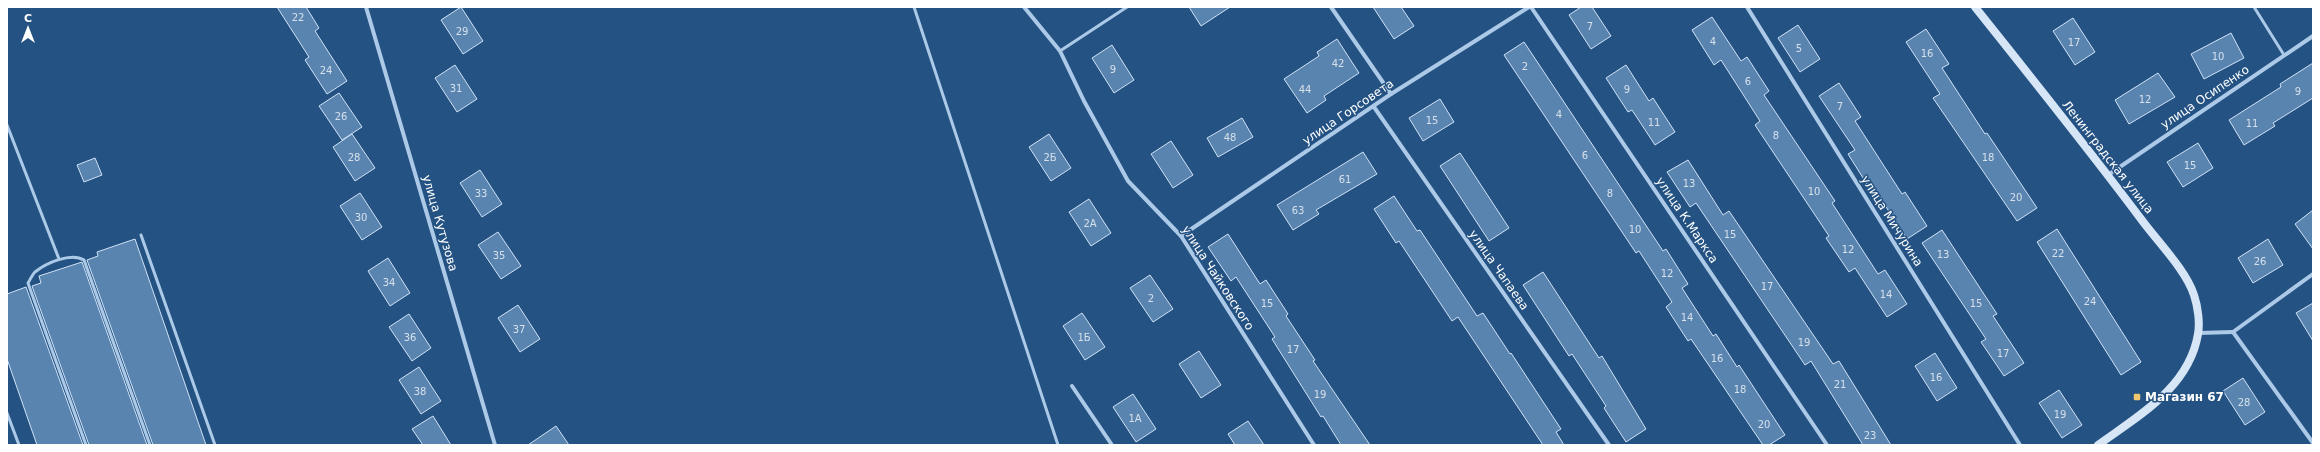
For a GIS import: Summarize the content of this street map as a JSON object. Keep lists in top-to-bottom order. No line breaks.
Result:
{"streets":{"street":["улица Осипенко","улица Горсовета","Ленинградская улица","улица К.Маркса","улица Мичурина","улица Кутузова","улица Чапаева","улица Чайковского"]},"crossings":[["улица Осипенко","Ленинградская улица"],["улица Горсовета","улица К.Маркса"],["улица Горсовета","улица Чапаева"],["улица Горсовета","улица Чайковского"]],"places":{"transit":["Магазин 67"]},"house_numbers":["22","7","29","4","17","5","16","10","42","2","9","24","6","31","44","9","9","12","7","4","26","15","11","11","8","48","6","28","2Б","18","15","61","13","10","33","8","20","63","30","2А","10","15","12","22","13","35","26","12","34","17","14","2","24","15","15","14","37","36","1Б","19","17","17","16","16","21","18","38","19","28","19","1А","20","23"],"north":"top"}
